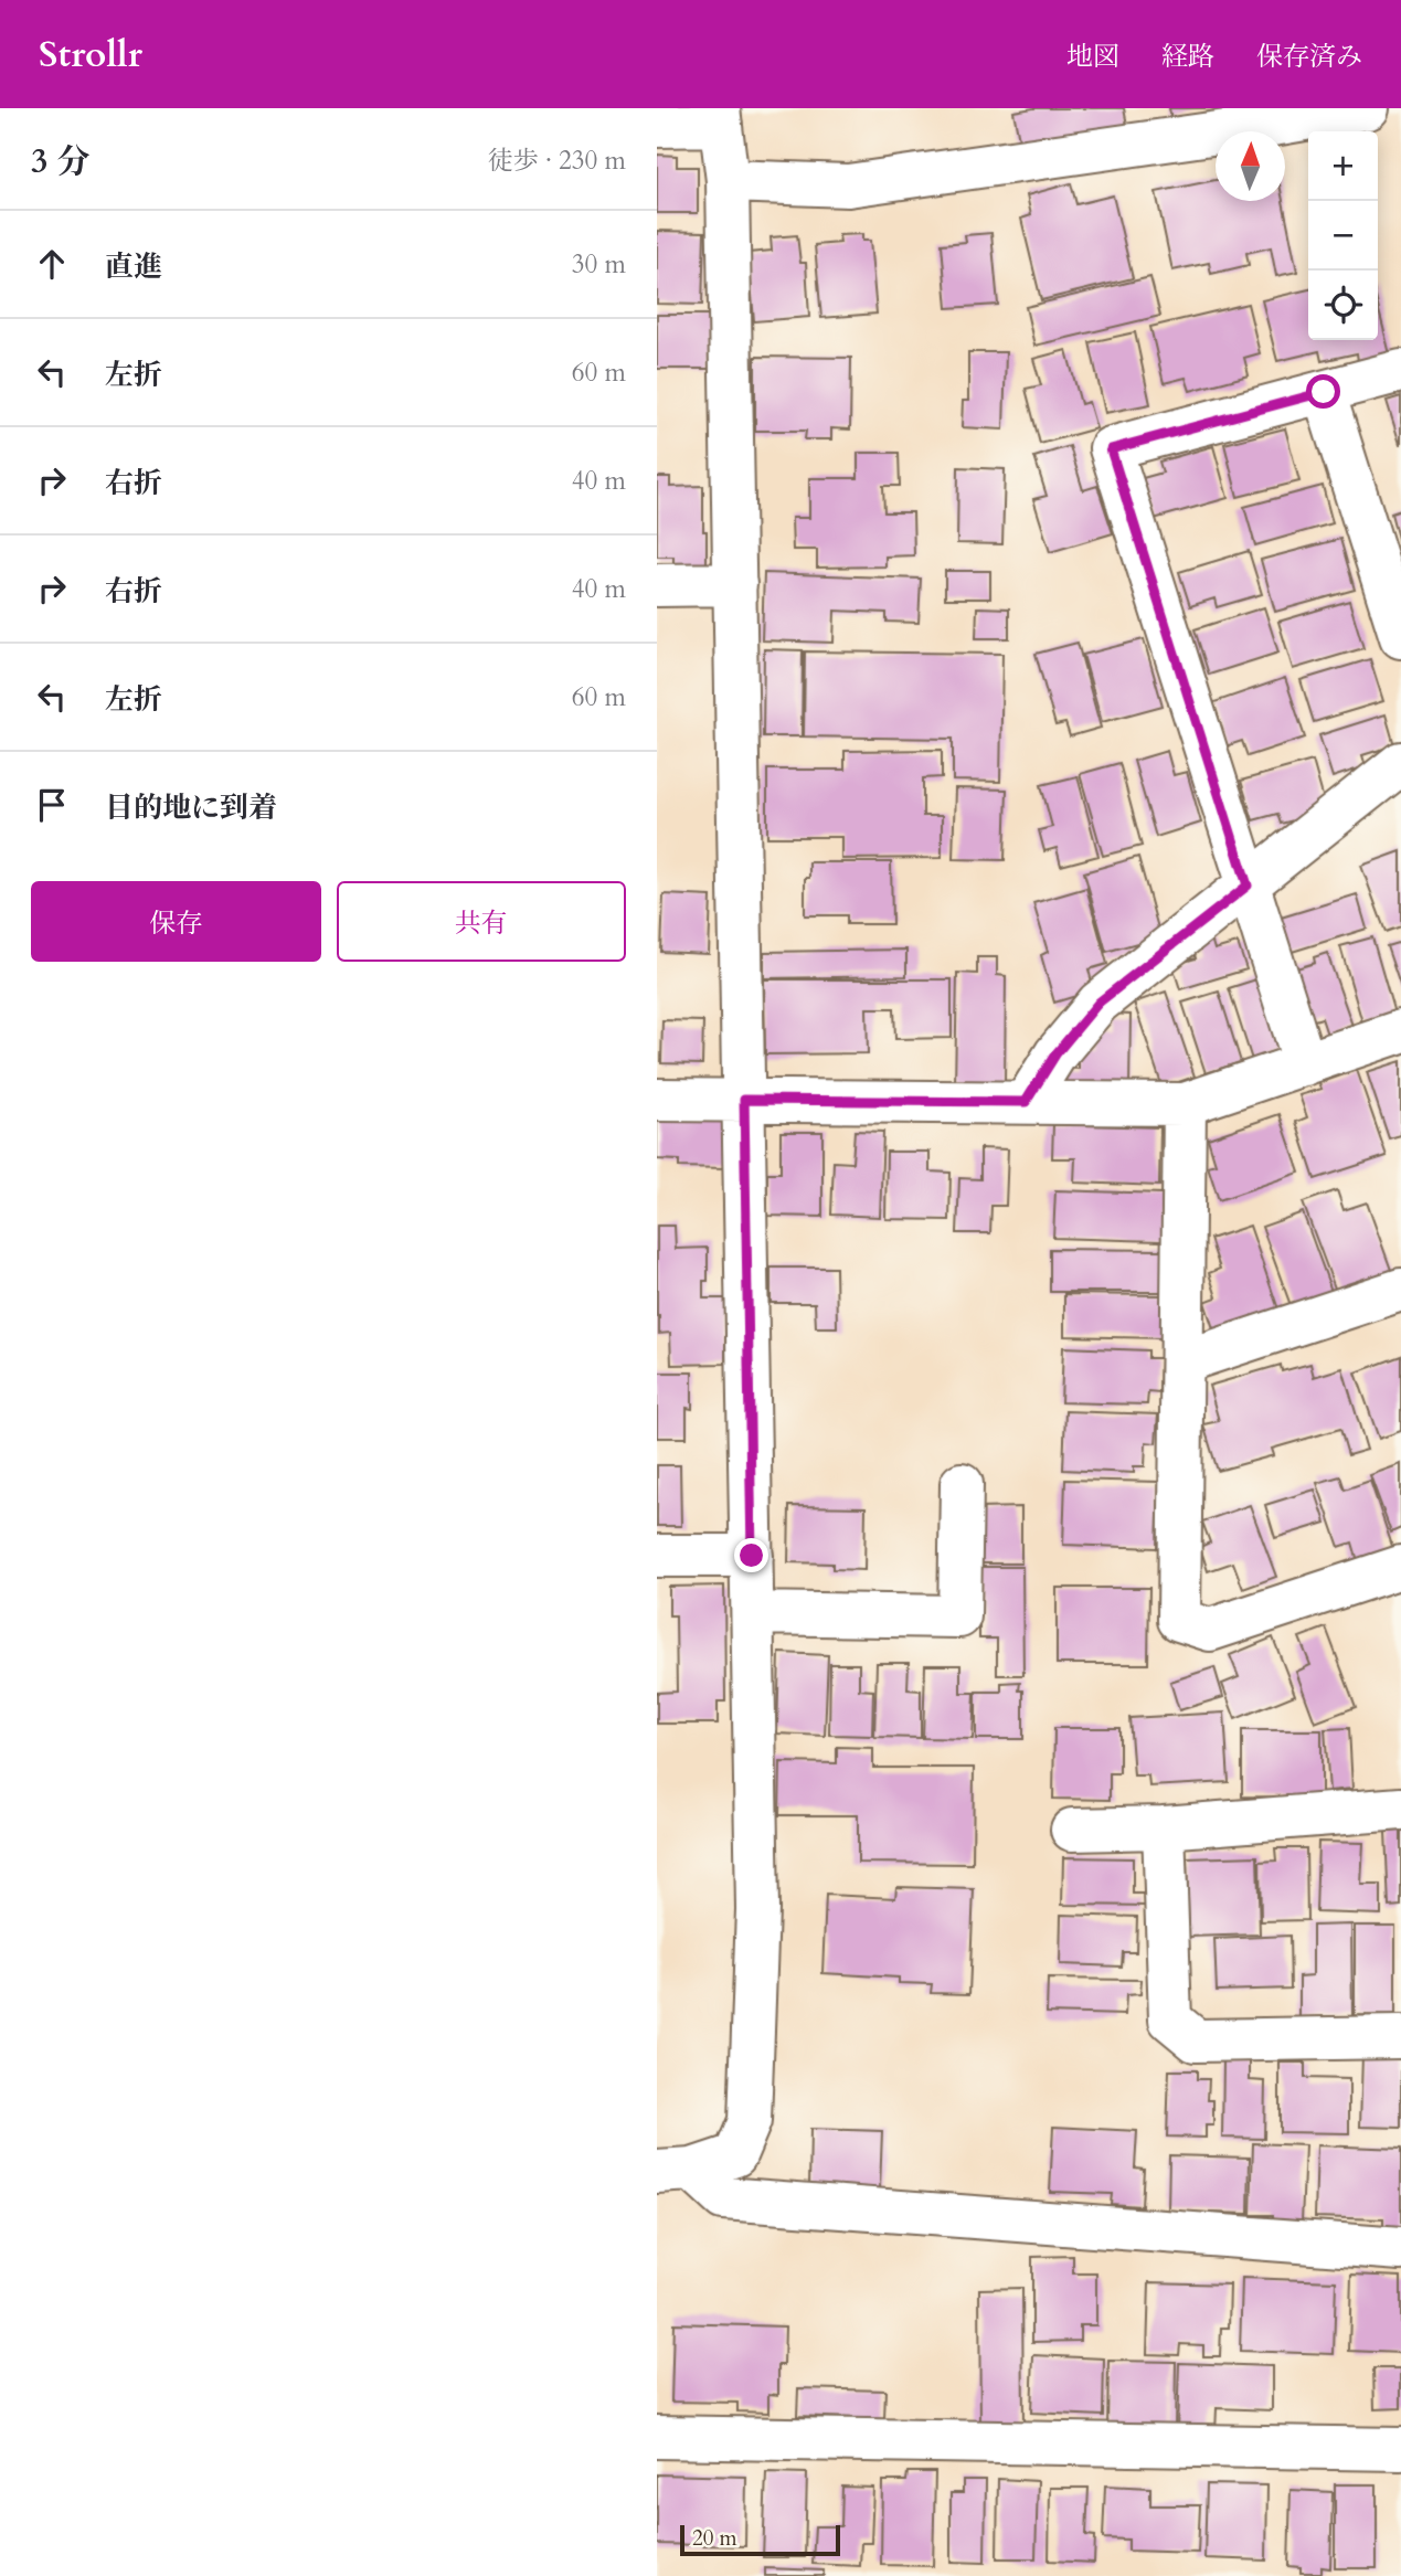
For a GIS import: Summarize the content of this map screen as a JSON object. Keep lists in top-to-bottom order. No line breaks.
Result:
{"scale_bar":"20 m","north":"top","page":{"header":"Strollr","nav":["地図","経路","保存済み"],"heading":["3 分","徒歩 · 230 m"],"map_buttons":["+","−"],"list":[["直進","30 m"],["左折","60 m"],["右折","40 m"],["右折","40 m"],["左折","60 m"],"目的地に到着"],"buttons":["保存","共有"],"scale":"20 m"}}
